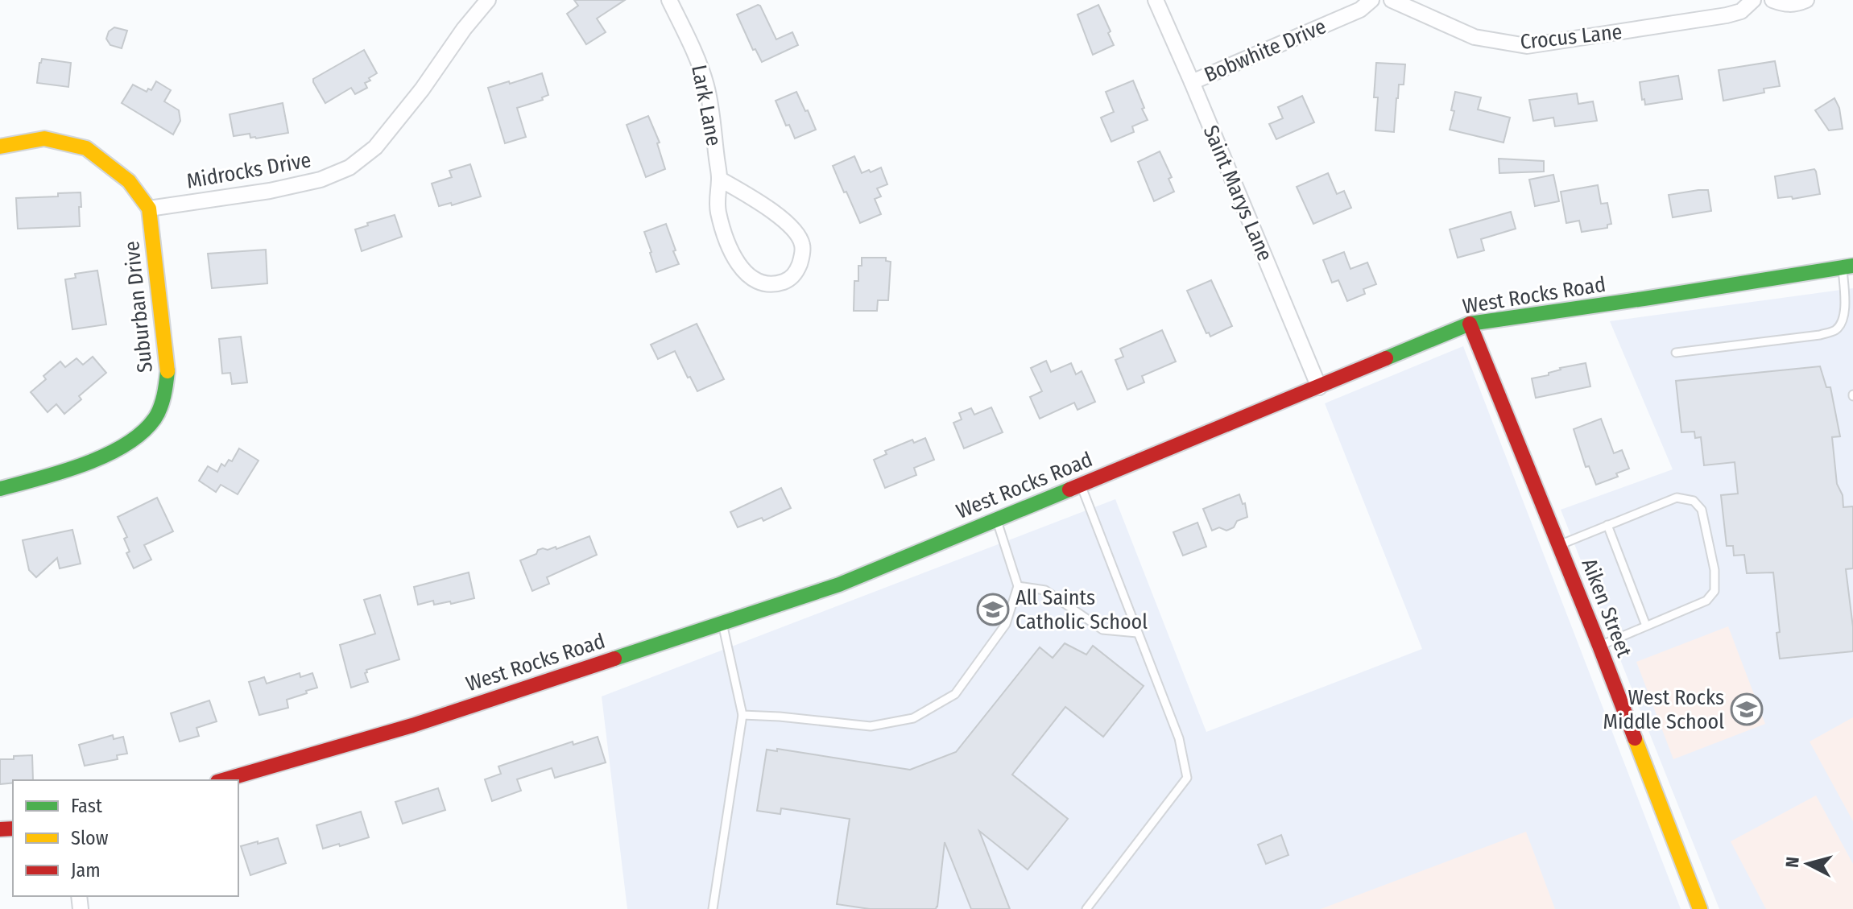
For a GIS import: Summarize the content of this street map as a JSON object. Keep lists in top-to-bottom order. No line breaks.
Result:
{"streets":{"main road":["West Rocks Road","Suburban Drive","Aiken Street"],"street":["Crocus Lane","Bobwhite Drive","Lark Lane","Midrocks Drive","Saint Marys Lane"]},"crossings":[["Bobwhite Drive","Saint Marys Lane"],["Midrocks Drive","Suburban Drive"],["Saint Marys Lane","West Rocks Road"],["West Rocks Road","Aiken Street"]],"places":{"school or university":["All Saints Catholic School","West Rocks Middle School"]},"legend":["Fast","Slow","Jam"],"north":"left"}
